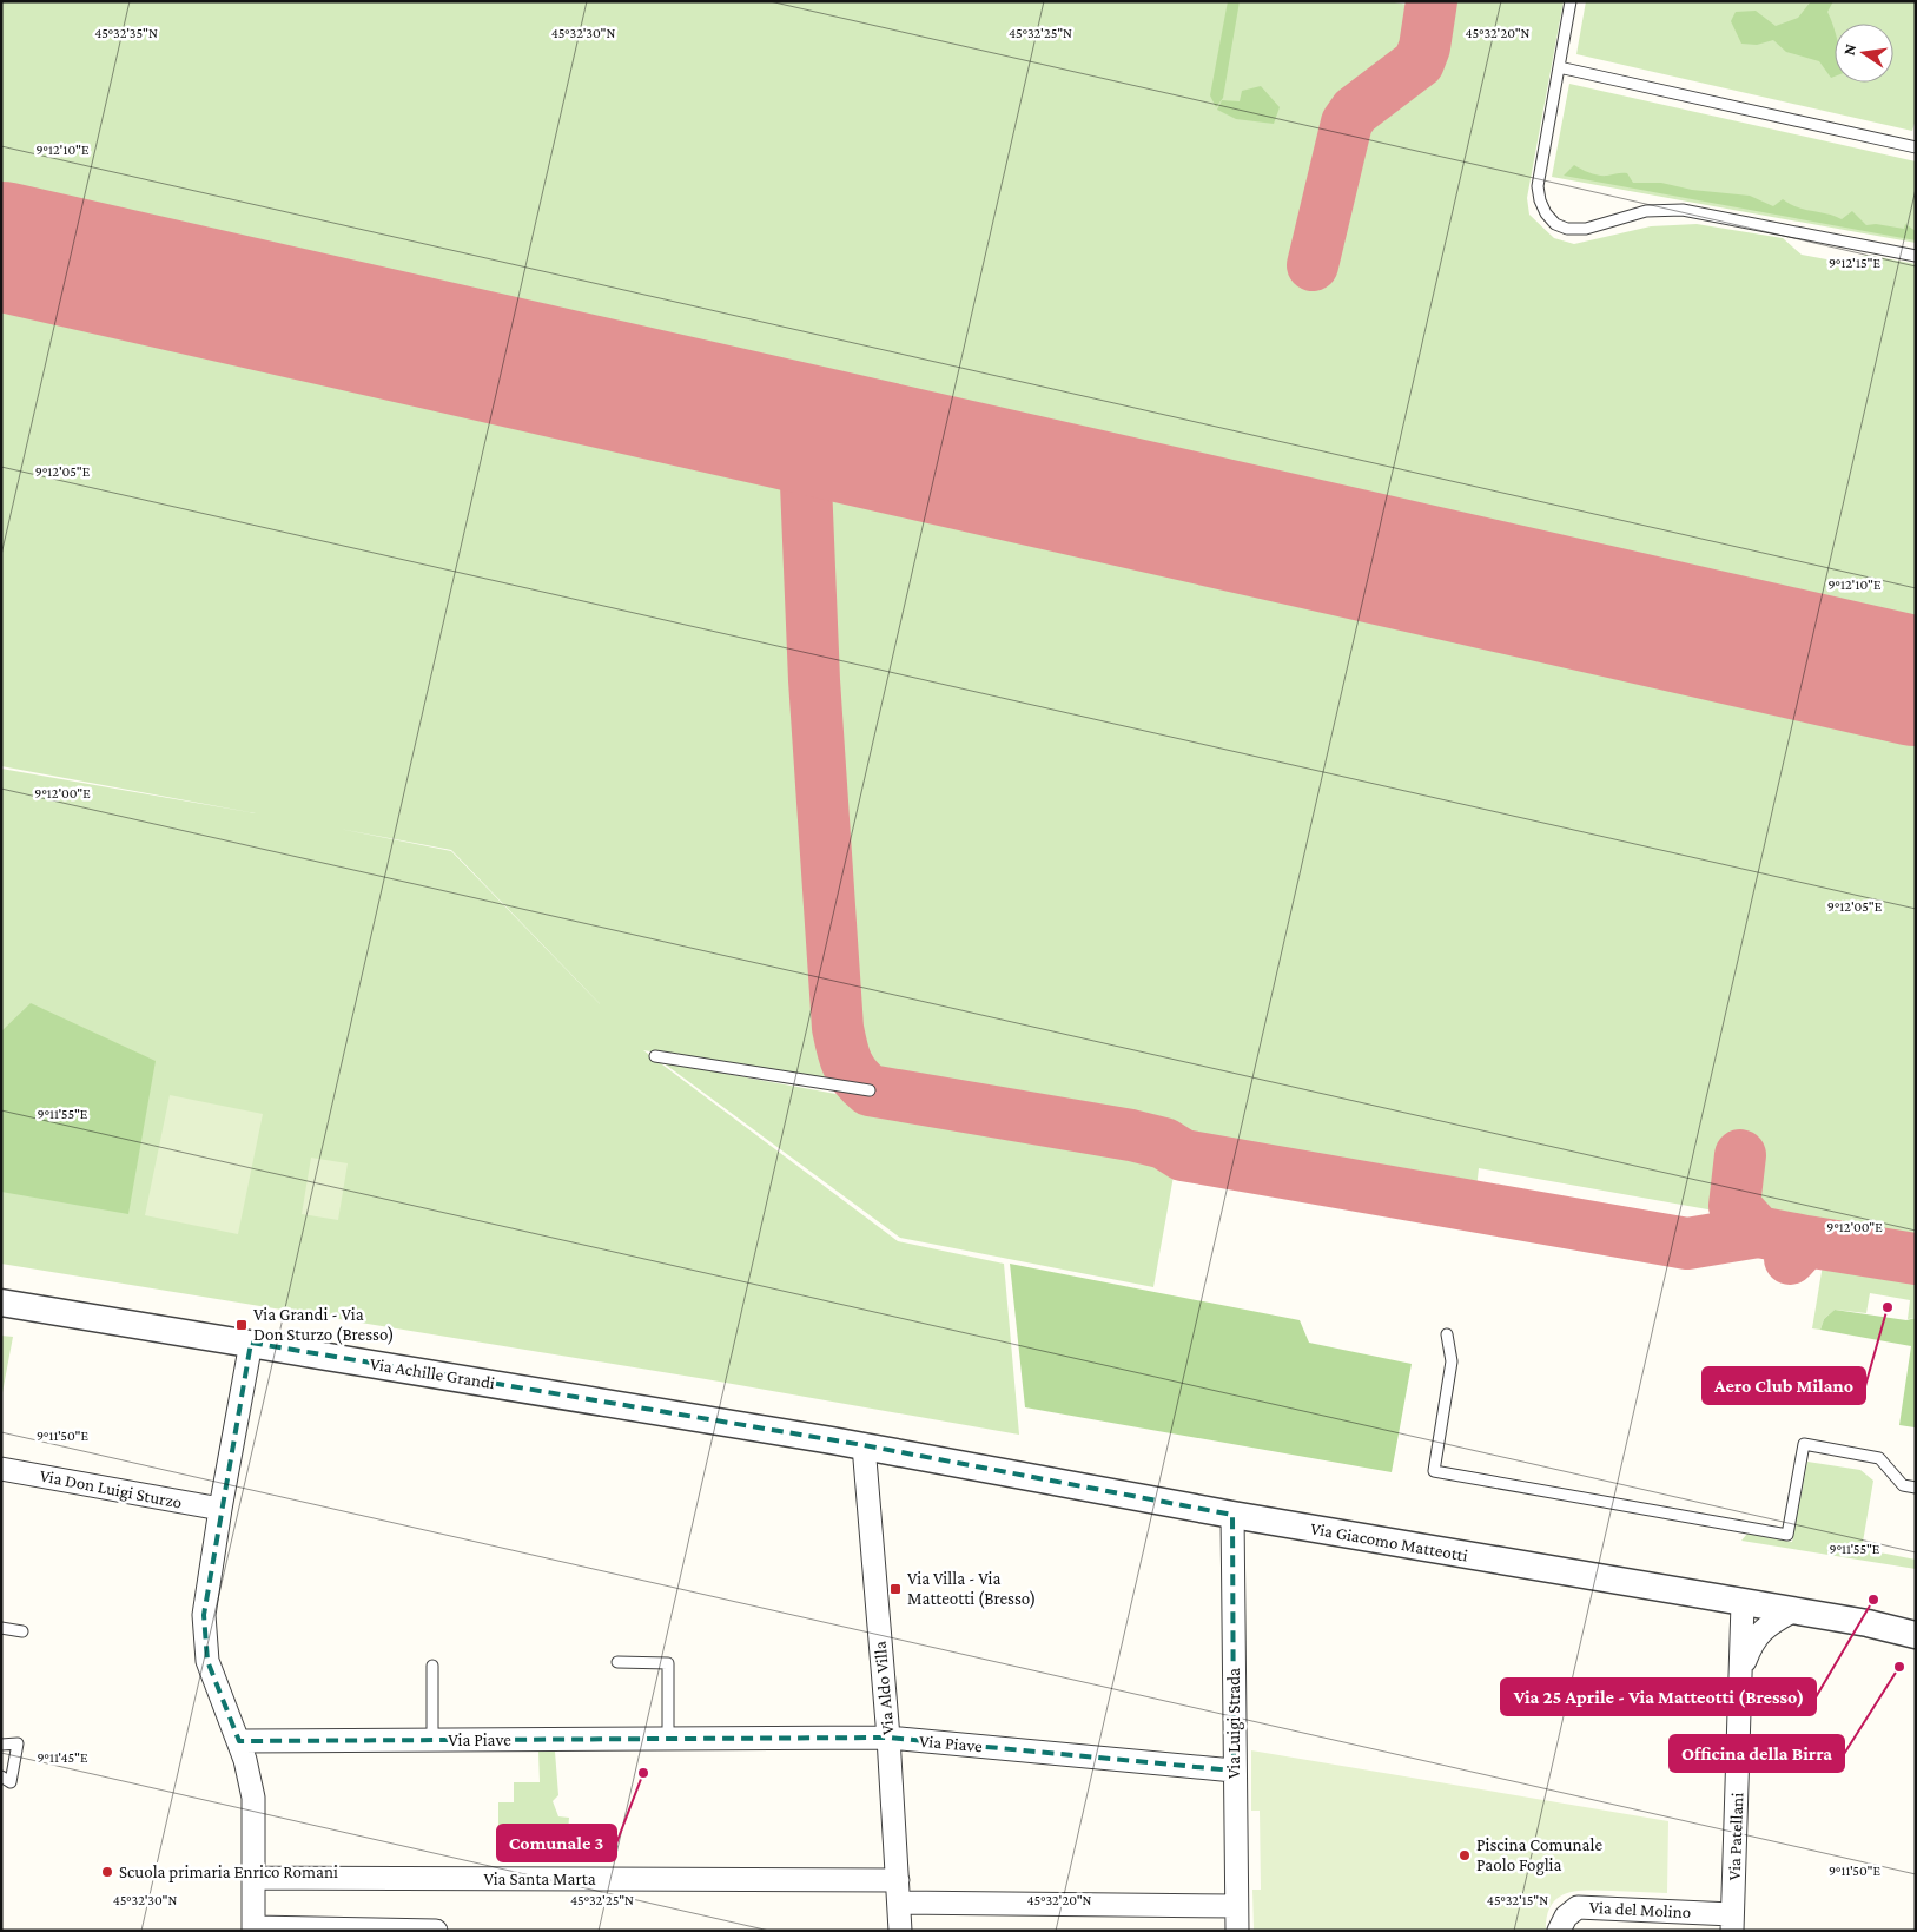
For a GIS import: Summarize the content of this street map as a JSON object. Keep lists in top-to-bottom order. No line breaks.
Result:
{"streets":{"street":["Via Achille Grandi","Via Don Luigi Sturzo","Via Giacomo Matteotti","Via Aldo Villa","Via Luigi Strada","Via Piave","Via Patellani","Via Santa Marta","Via del Molino"]},"crossings":[["Via Achille Grandi","Via Giacomo Matteotti"],["Via Achille Grandi","Via Aldo Villa"],["Via Giacomo Matteotti","Via Aldo Villa"],["Via Giacomo Matteotti","Via Luigi Strada"],["Via Giacomo Matteotti","Via Patellani"],["Via Aldo Villa","Via Piave"],["Via Aldo Villa","Via Santa Marta"],["Via Luigi Strada","Via Piave"],["Via Patellani","Via del Molino"]],"places":{"other":["Aero Club Milano","Via 25 Aprile - Via Matteotti (Bresso)","Officina della Birra","Comunale 3","Piscina Comunale Paolo Foglia","Scuola primaria Enrico Romani"],"transit":["Via Grandi - Via Don Sturzo (Bresso)","Via Villa - Via Matteotti (Bresso)"]},"north":"left","coordinates":["45°32'30\"N","45°32'25\"N","45°32'20\"N","45°32'35\"N","9°12'10\"E","9°12'15\"E","9°12'05\"E","9°12'00\"E","9°11'55\"E","9°11'50\"E","9°11'45\"E","45°32'15\"N"]}
